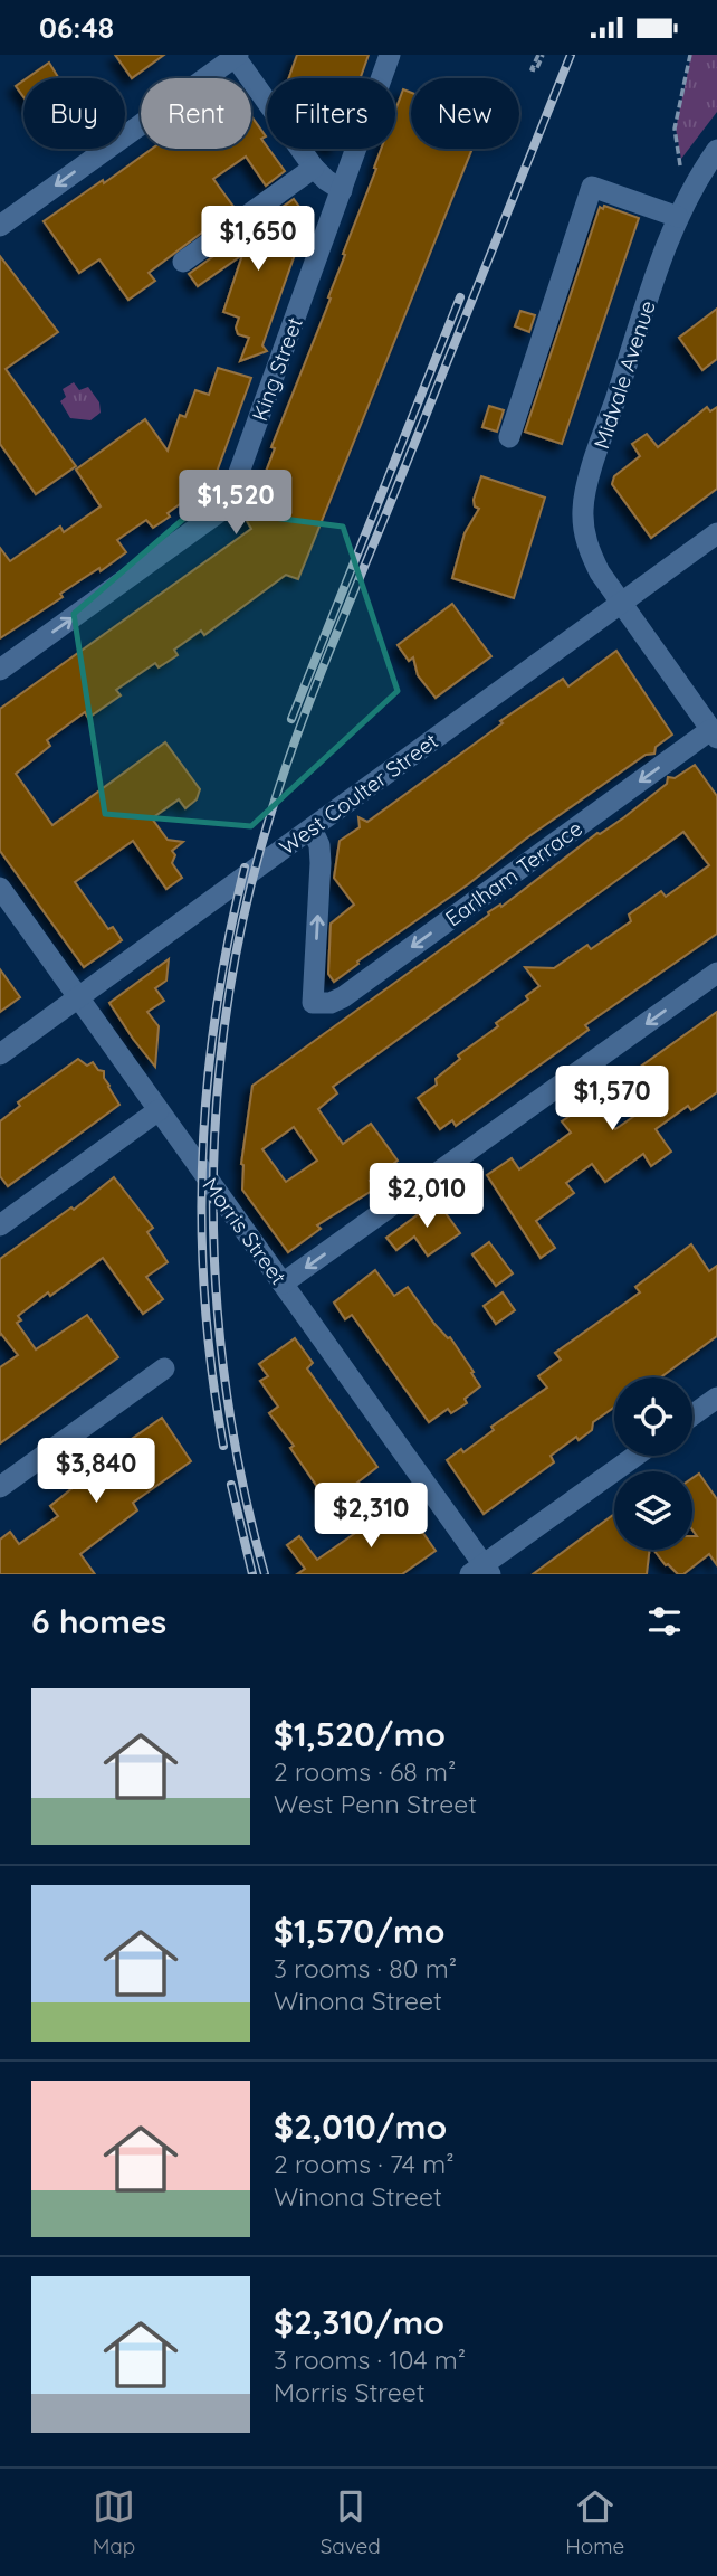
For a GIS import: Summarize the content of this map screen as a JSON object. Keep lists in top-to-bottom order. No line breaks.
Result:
{"streets":{"street":["King Street","Midvale Avenue","West Coulter Street","Earlham Terrace","Morris Street"]},"crossings":[["Midvale Avenue","West Coulter Street"],["Midvale Avenue","Earlham Terrace"],["West Coulter Street","Earlham Terrace"],["West Coulter Street","Morris Street"]],"one_way":["King Street"],"page":{"status":"06:48","chip":["Buy","Rent","Filters","New"],"price":["$1,650","$1,520","$1,570","$2,010","$3,840","$2,310"],"heading":"6 homes","list":[{"name":"$1,520/mo","note":"2 rooms · 68 m² · West Penn Street"},{"name":"$1,570/mo","note":"3 rooms · 80 m² · Winona Street"},{"name":"$2,010/mo","note":"2 rooms · 74 m² · Winona Street"},{"name":"$2,310/mo","note":"3 rooms · 104 m² · Morris Street"}],"tabs":["Map","Saved","Home"]}}
